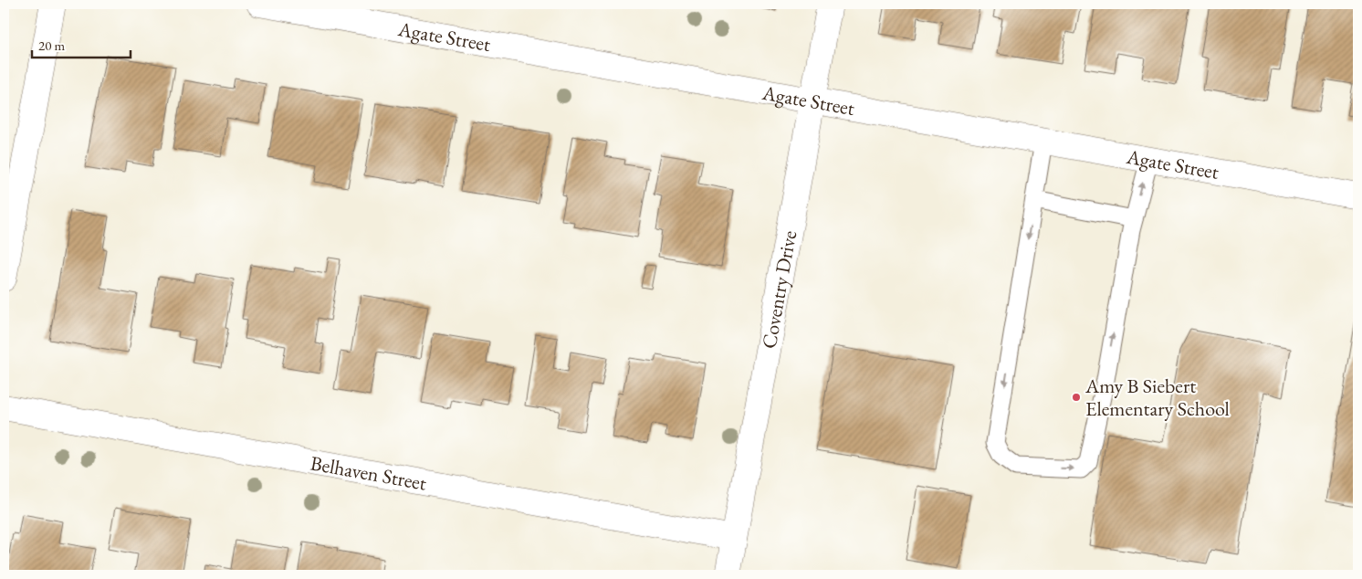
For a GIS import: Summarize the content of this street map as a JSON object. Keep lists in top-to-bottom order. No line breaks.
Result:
{"streets":{"street":["Agate Street","Coventry Drive","Belhaven Street"]},"crossings":[["Agate Street","Coventry Drive"],["Coventry Drive","Belhaven Street"]],"places":["Amy B Siebert Elementary School"],"scale_bar":"20 m"}
